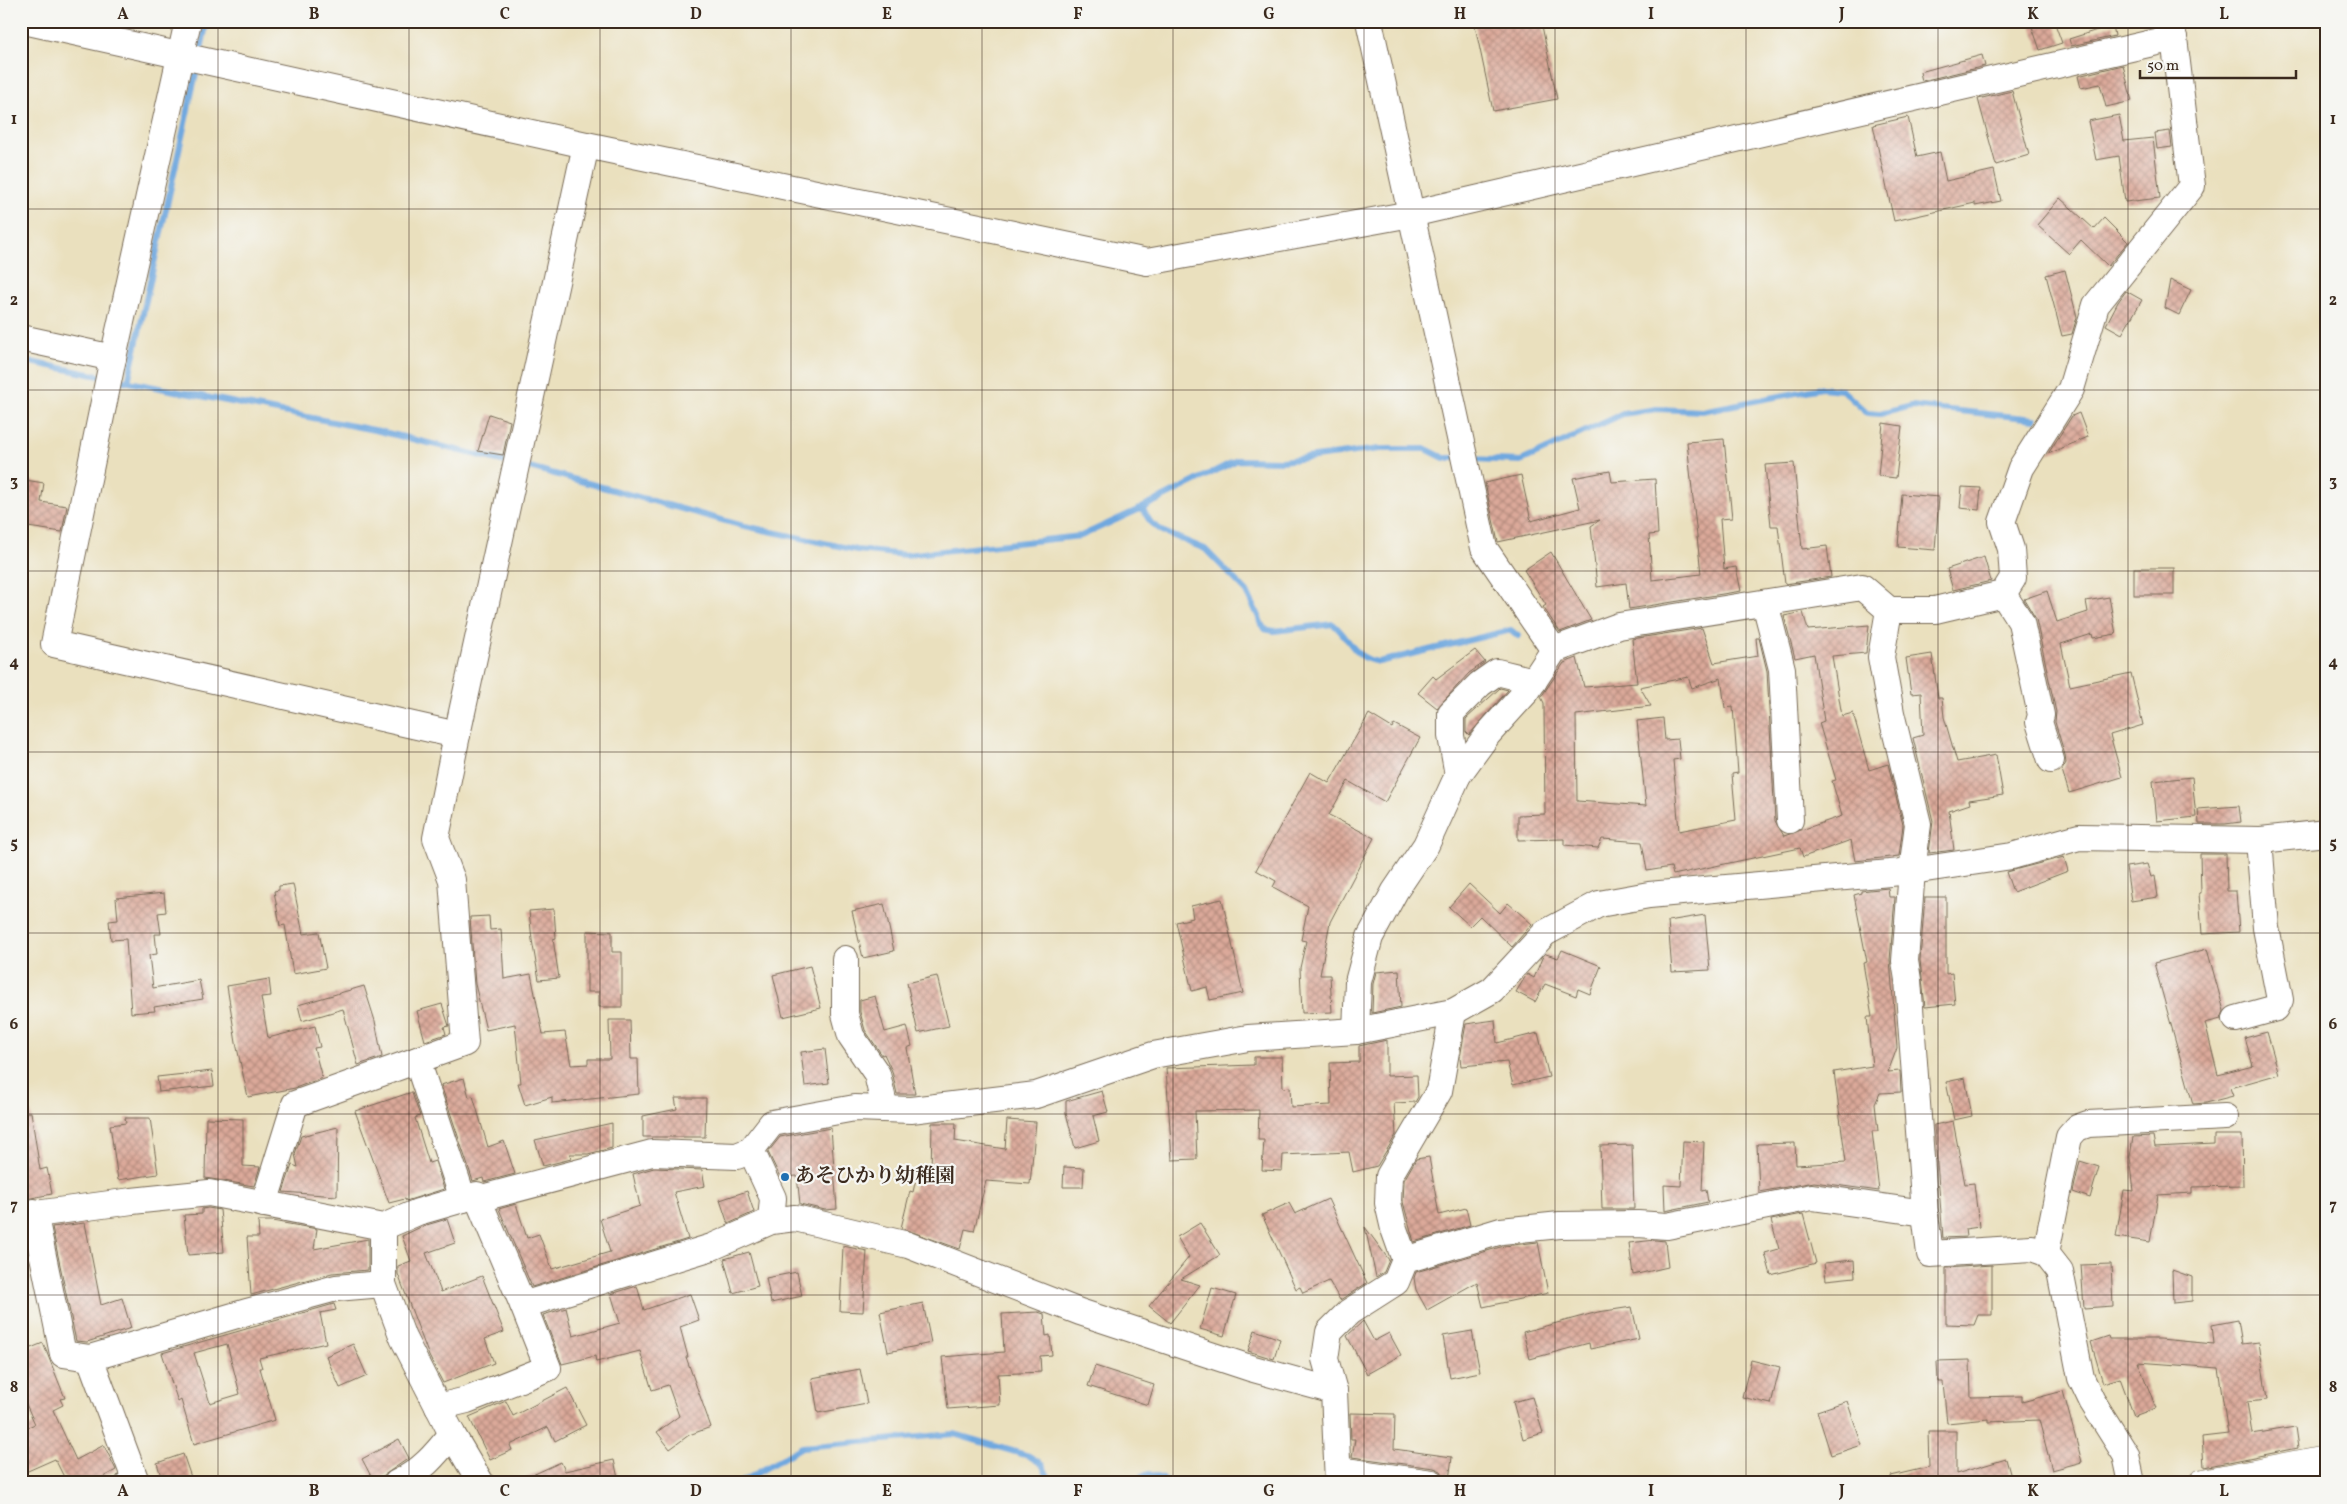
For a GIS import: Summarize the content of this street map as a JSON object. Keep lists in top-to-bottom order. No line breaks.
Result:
{"places":["あそひかり幼稚園"],"scale_bar":"50 m","grid":{"columns":["A","B","C","D","E","F","G","H","I","J","K","L"],"rows":["1","2","3","4","5","6","7","8"]}}
